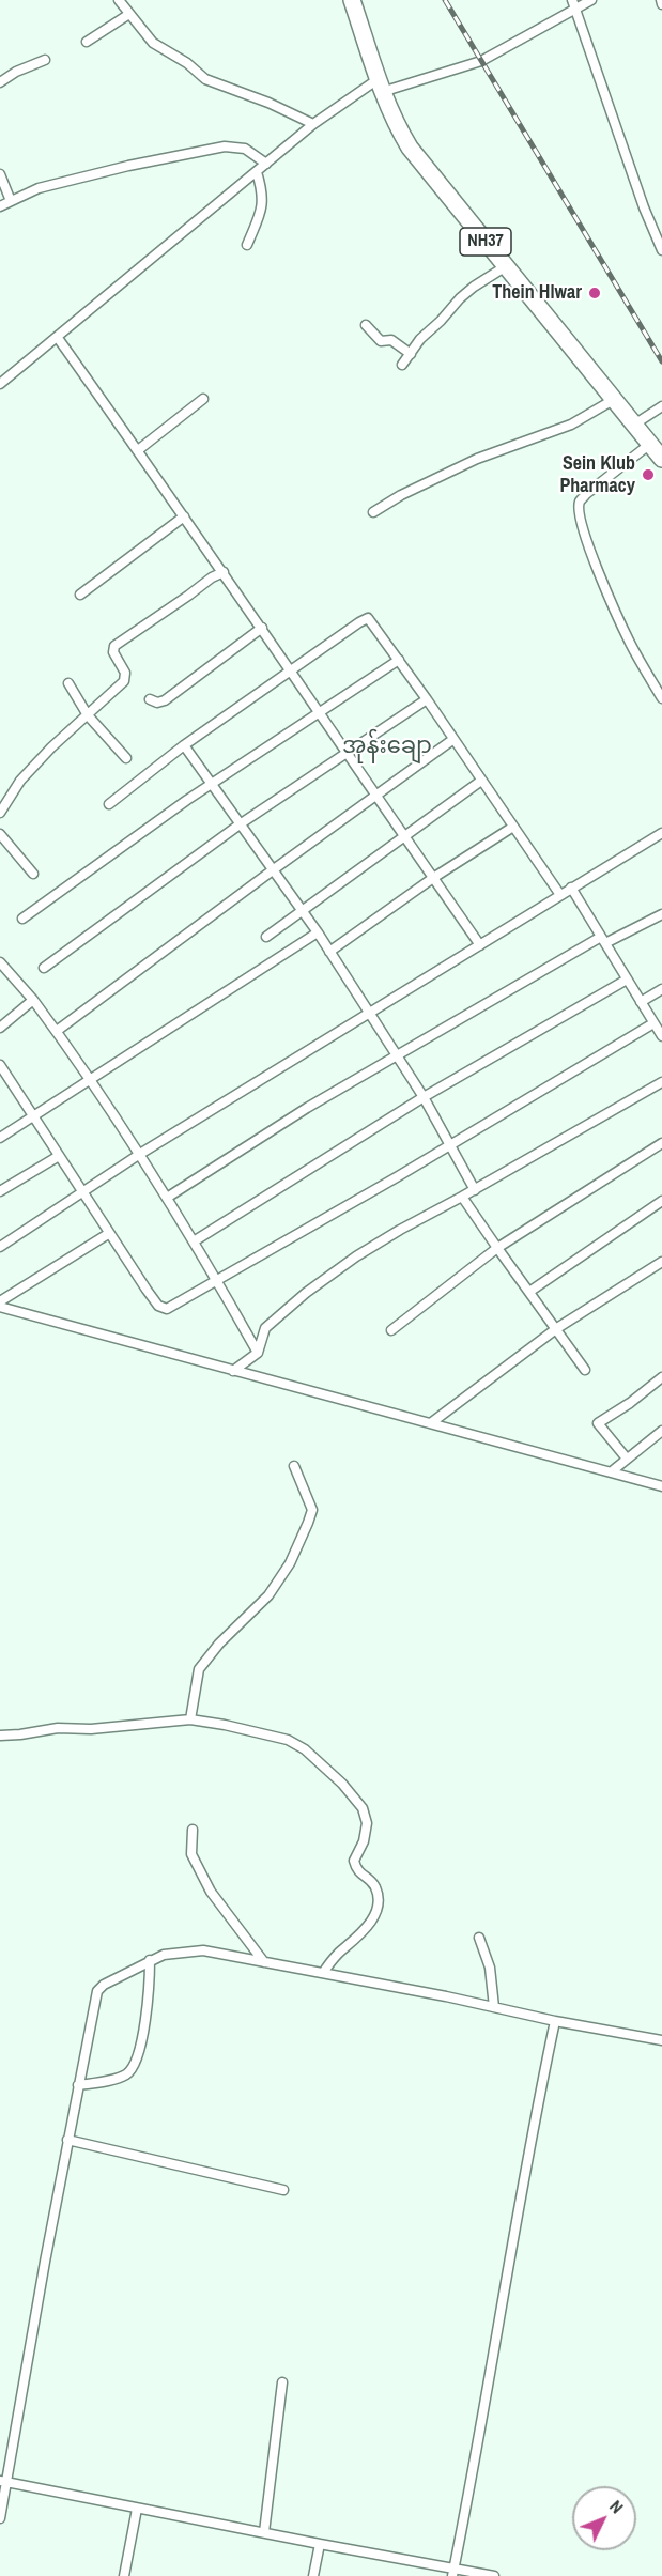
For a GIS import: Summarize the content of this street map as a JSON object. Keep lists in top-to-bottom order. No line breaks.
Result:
{"streets":{"highway":["NH37"]},"districts":["အုန်းချော"],"places":["Thein Hlwar","Sein Klub Pharmacy"],"north":"top right"}
